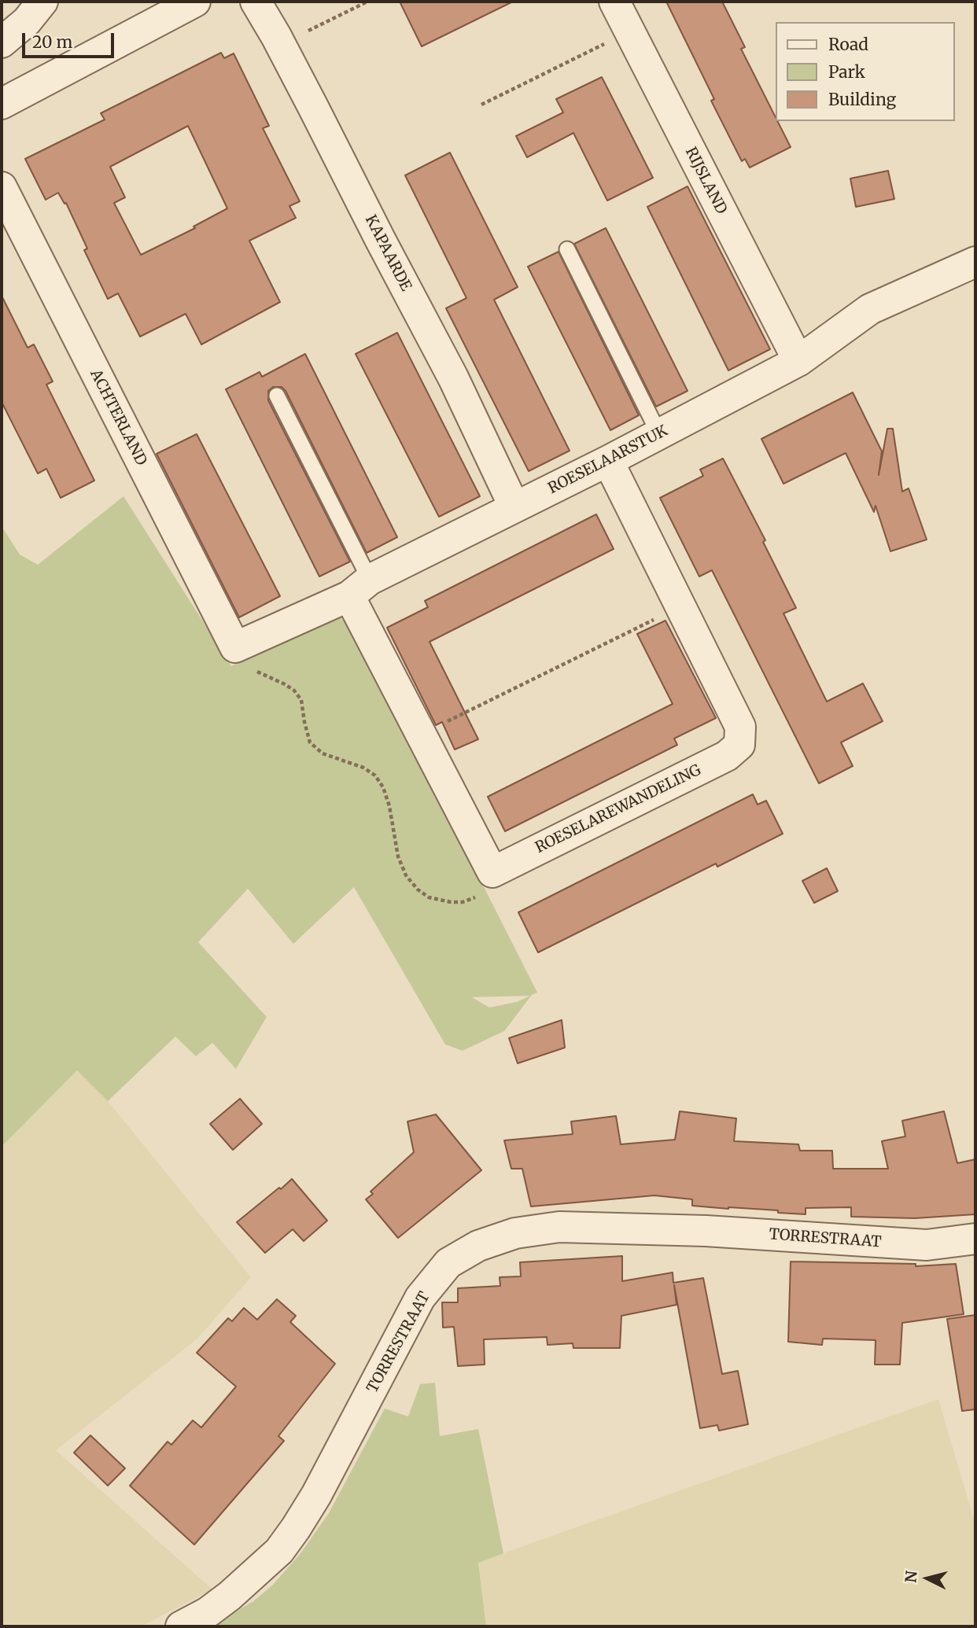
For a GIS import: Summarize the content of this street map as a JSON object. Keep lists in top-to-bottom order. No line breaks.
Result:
{"streets":{"street":["RIJSLAND","KAPAARDE","ACHTERLAND","ROESELAARSTUK","ROESELAREWANDELING","TORRESTRAAT"]},"crossings":[["RIJSLAND","ROESELAARSTUK"],["KAPAARDE","ROESELAARSTUK"],["ACHTERLAND","ROESELAARSTUK"],["ROESELAARSTUK","ROESELAREWANDELING"]],"legend":["Road","Park","Building"],"scale_bar":"20 m","north":"left"}
